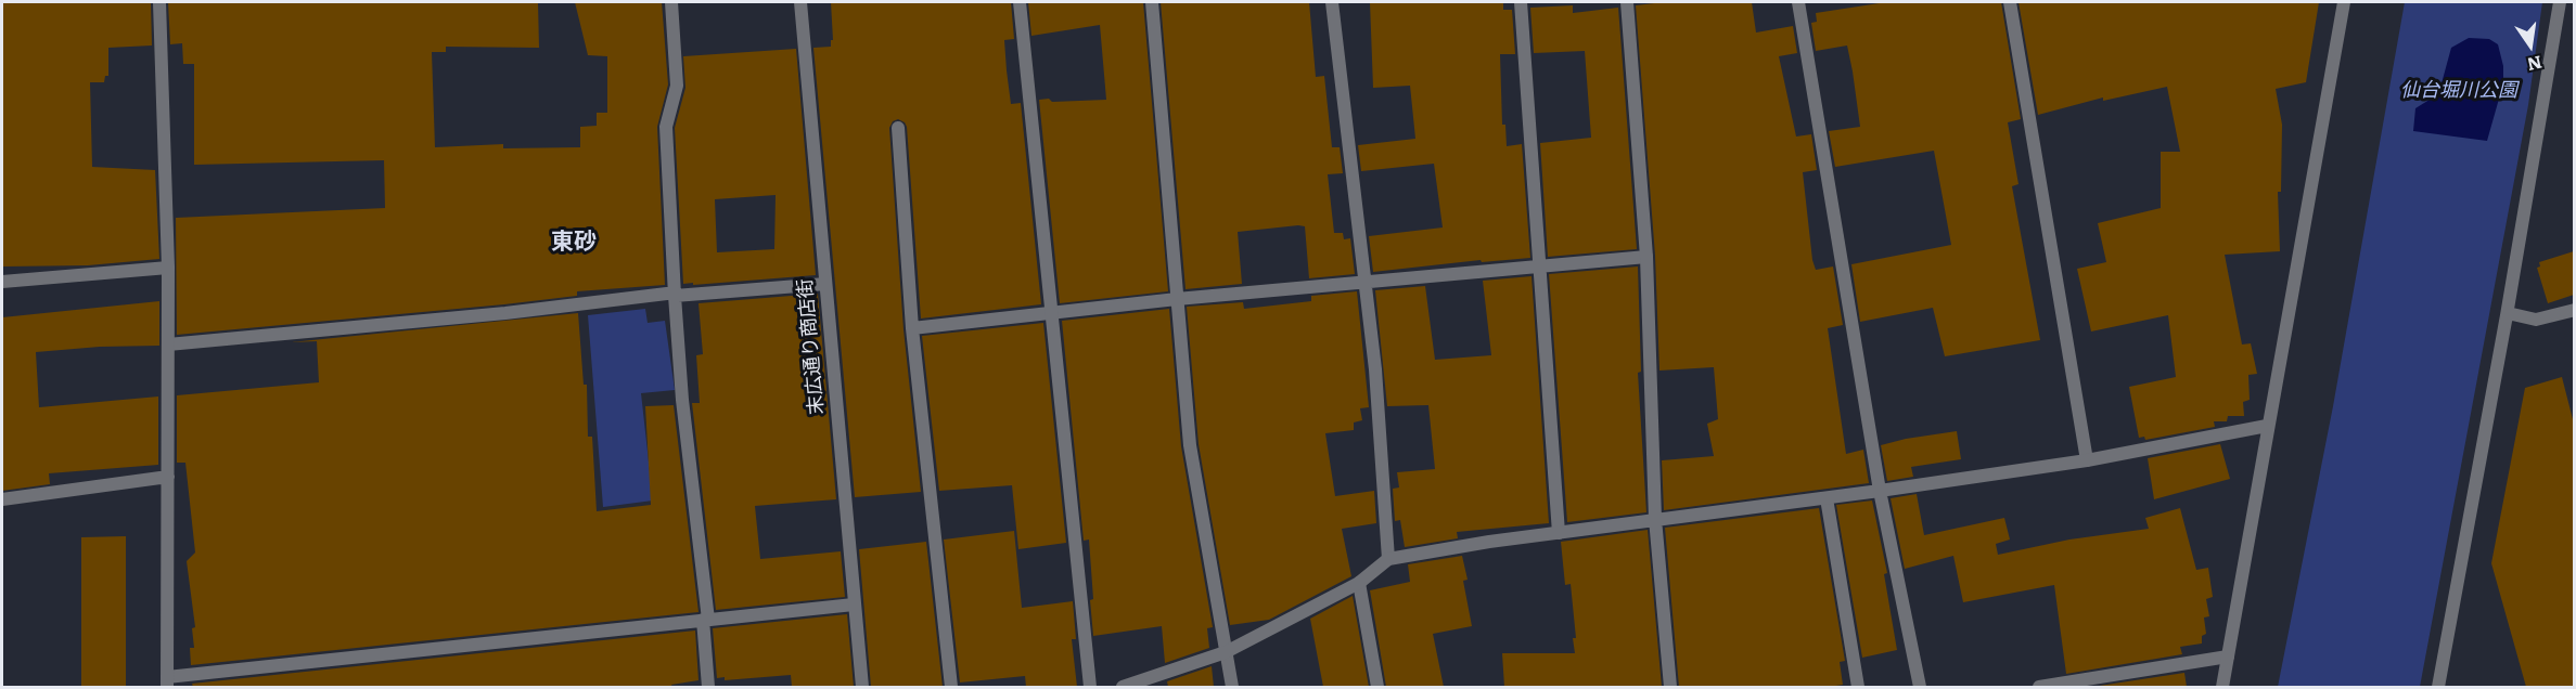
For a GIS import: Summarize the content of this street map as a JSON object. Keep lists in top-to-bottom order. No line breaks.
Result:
{"streets":{"street":["末広通り商店街"]},"districts":["東砂"],"parks":["仙台堀川公園"],"north":"bottom"}
